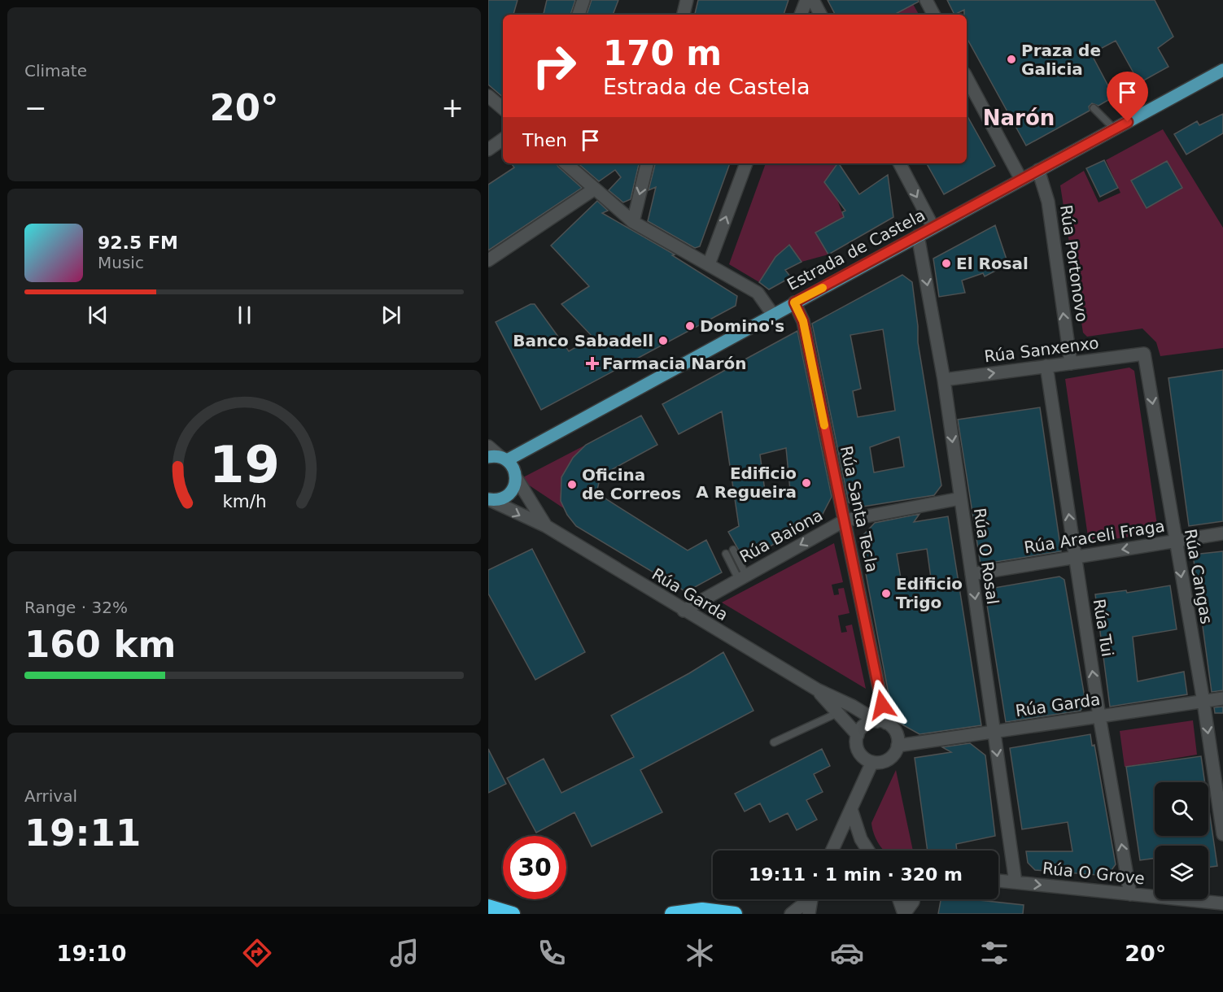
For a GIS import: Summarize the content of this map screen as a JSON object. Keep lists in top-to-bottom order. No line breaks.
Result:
{"streets":{"main road":["Estrada de Castela"],"street":["Rúa Portonovo","Rúa Sanxenxo","Rúa Santa Tecla","Rúa Baiona","Rúa Araceli Fraga","Rúa O Rosal","Rúa Cangas","Rúa Garda","Rúa Tui","Rúa O Grove"]},"crossings":[["Estrada de Castela","Rúa Portonovo"],["Estrada de Castela","Rúa Santa Tecla"],["Estrada de Castela","Rúa O Rosal"],["Rúa Portonovo","Rúa Sanxenxo"],["Rúa Sanxenxo","Rúa O Rosal"],["Rúa Sanxenxo","Rúa Cangas"],["Rúa Sanxenxo","Rúa Tui"],["Rúa Santa Tecla","Rúa Baiona"],["Rúa Santa Tecla","Rúa Garda"],["Rúa Baiona","Rúa O Rosal"],["Rúa Baiona","Rúa Garda"],["Rúa Araceli Fraga","Rúa O Rosal"],["Rúa Araceli Fraga","Rúa Cangas"],["Rúa Araceli Fraga","Rúa Tui"],["Rúa O Rosal","Rúa Garda"],["Rúa O Rosal","Rúa O Grove"],["Rúa Cangas","Rúa Garda"],["Rúa Garda","Rúa Tui"],["Rúa Tui","Rúa O Grove"]],"one_way":["Rúa Portonovo","Rúa Sanxenxo","Rúa Baiona","Rúa Araceli Fraga","Rúa O Rosal","Rúa Cangas","Rúa Tui","Rúa O Grove"],"districts":["Narón"],"places":{"other":["Praza de Galicia","El Rosal","Domino's","Banco Sabadell","Edificio A Regueira","Oficina de Correos","Edificio Trigo"],"health":["Farmacia Narón"]},"page":{"tile":["Climate",["Range · 32%","160 km"],["Arrival","19:11"]],"turn":["170 m","Estrada de Castela"],"heat":["−","20°","+"],"then":"Then","song":["92.5 FM","Music"],"limit":"30","trip":"19:11 · 1 min · 320 m","tabs":["19:10","20°"],"gauge":["19","km/h"]}}
